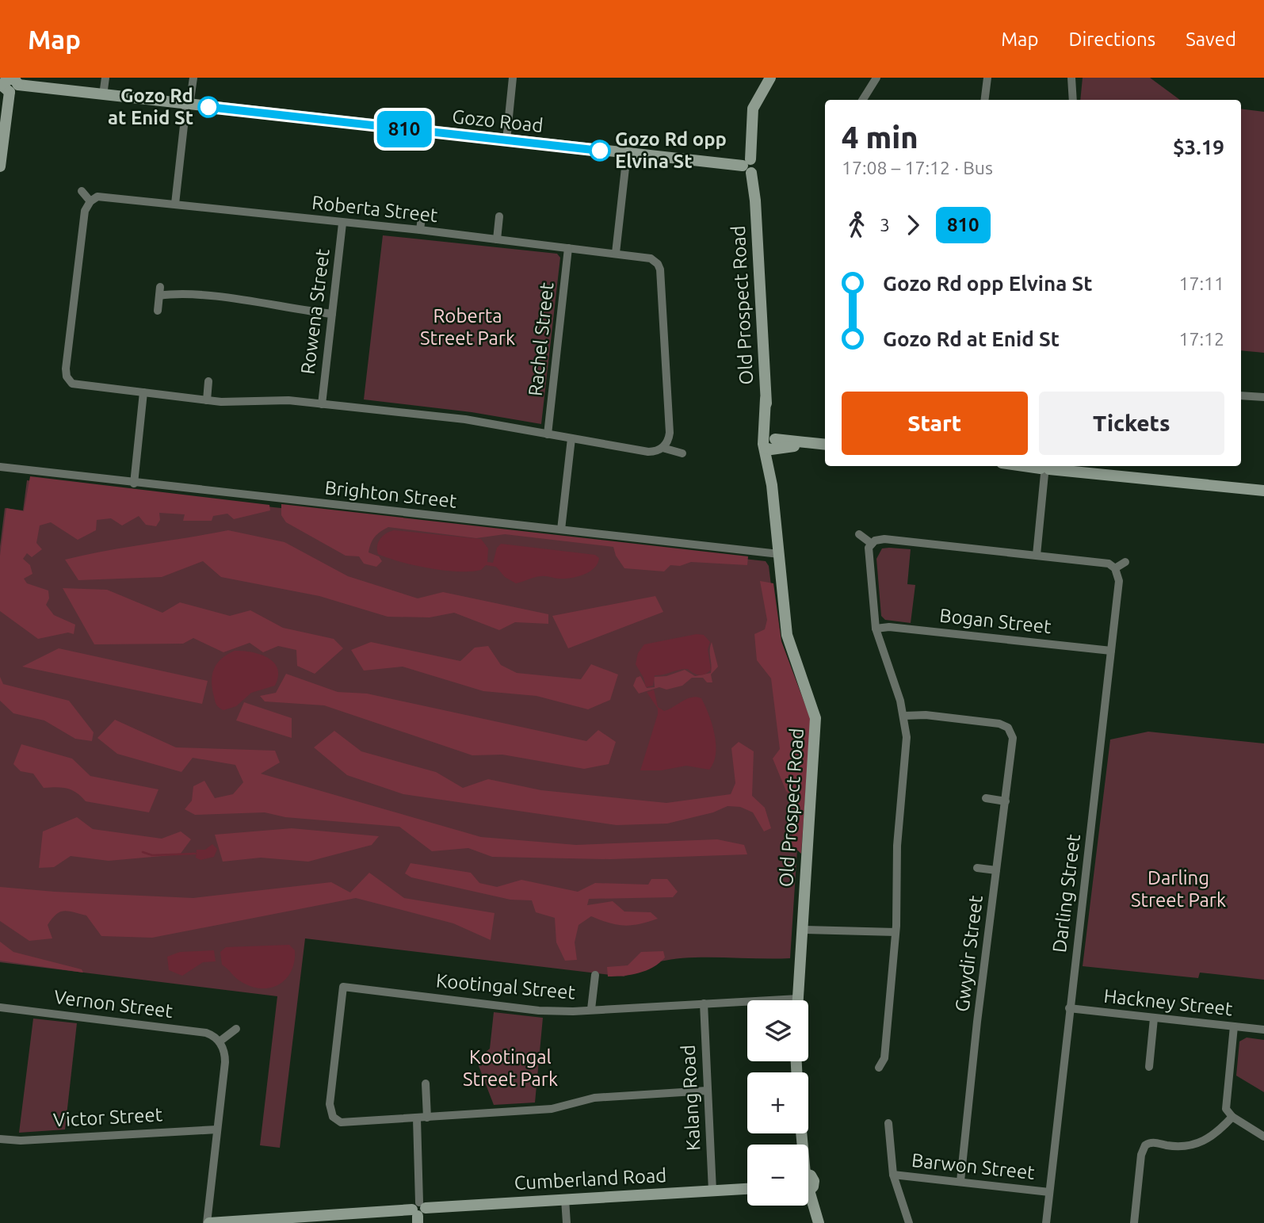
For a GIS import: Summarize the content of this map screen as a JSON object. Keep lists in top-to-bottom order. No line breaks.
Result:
{"streets":{"street":["Gozo Road","Roberta Street","Old Prospect Road","Rowena Street","Rachel Street","Brighton Street","Bogan Street","Darling Street","Gwydir Street","Kootingal Street","Hackney Street","Vernon Street","Kalang Road","Victor Street","Barwon Street","Cumberland Road"]},"crossings":[["Gozo Road","Old Prospect Road"],["Roberta Street","Rowena Street"],["Roberta Street","Rachel Street"],["Old Prospect Road","Brighton Street"],["Bogan Street","Darling Street"],["Darling Street","Hackney Street"],["Darling Street","Barwon Street"],["Gwydir Street","Barwon Street"],["Kootingal Street","Kalang Road"],["Kalang Road","Cumberland Road"]],"parks":["Roberta Street Park","Darling Street Park","Kootingal Street Park"],"places":["Gozo Rd at Enid St","Gozo Rd opp Elvina St"],"lines":["bus line 810"],"page":{"header":"Map","nav":["Map","Directions","Saved"],"on_map":"810","heading":["4 min","17:08 – 17:12 · Bus","$3.19"],"legs":["3","810"],"list":[{"name":"Gozo Rd opp Elvina St","value":"17:11"},{"name":"Gozo Rd at Enid St","value":"17:12"}],"buttons":["Start","Tickets"],"map_buttons":["+","−"]}}
